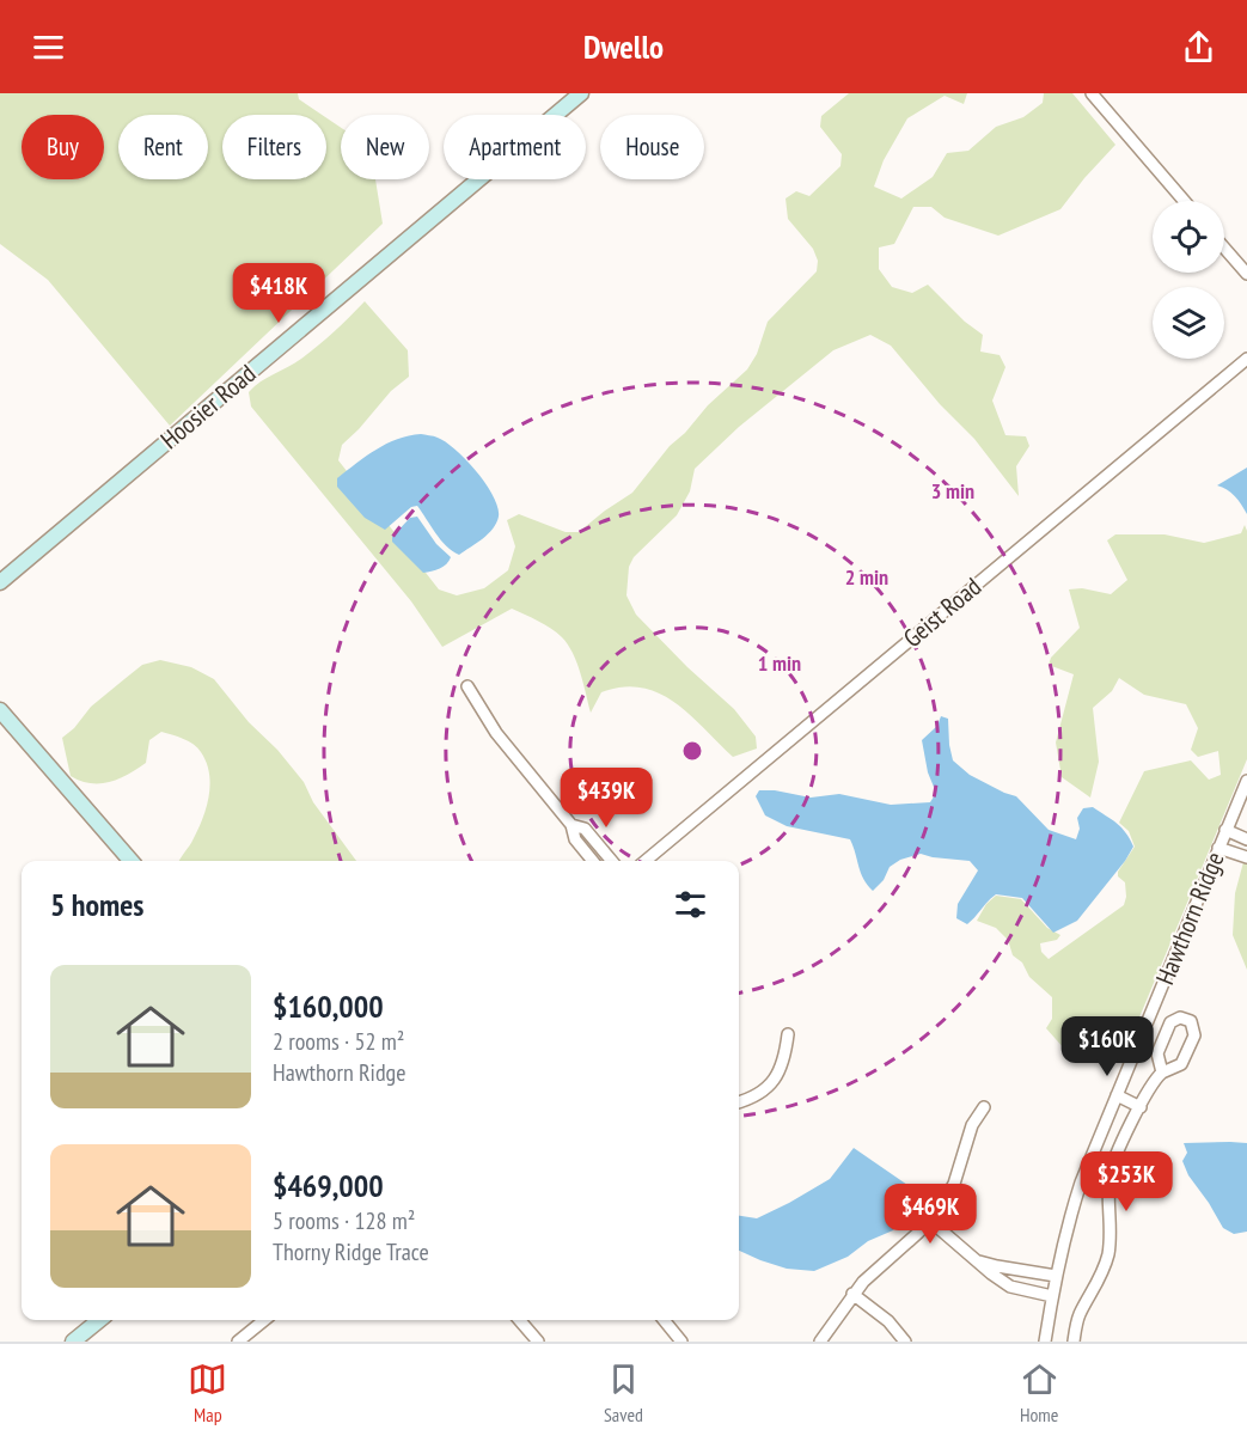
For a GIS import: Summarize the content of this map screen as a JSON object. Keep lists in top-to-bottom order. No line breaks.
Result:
{"streets":{"street":["Hoosier Road","Geist Road","Hawthorn Ridge"]},"page":{"header":"Dwello","chip":["Buy","Rent","Filters","New","Apartment","House"],"price":["$418K","$439K","$160K","$253K","$469K"],"heading":"5 homes","list":[{"name":"$160,000","note":"2 rooms · 52 m² · Hawthorn Ridge"},{"name":"$469,000","note":"5 rooms · 128 m² · Thorny Ridge Trace"}],"tabs":["Map","Saved","Home"]},"rings":["3 min","2 min","1 min"]}
